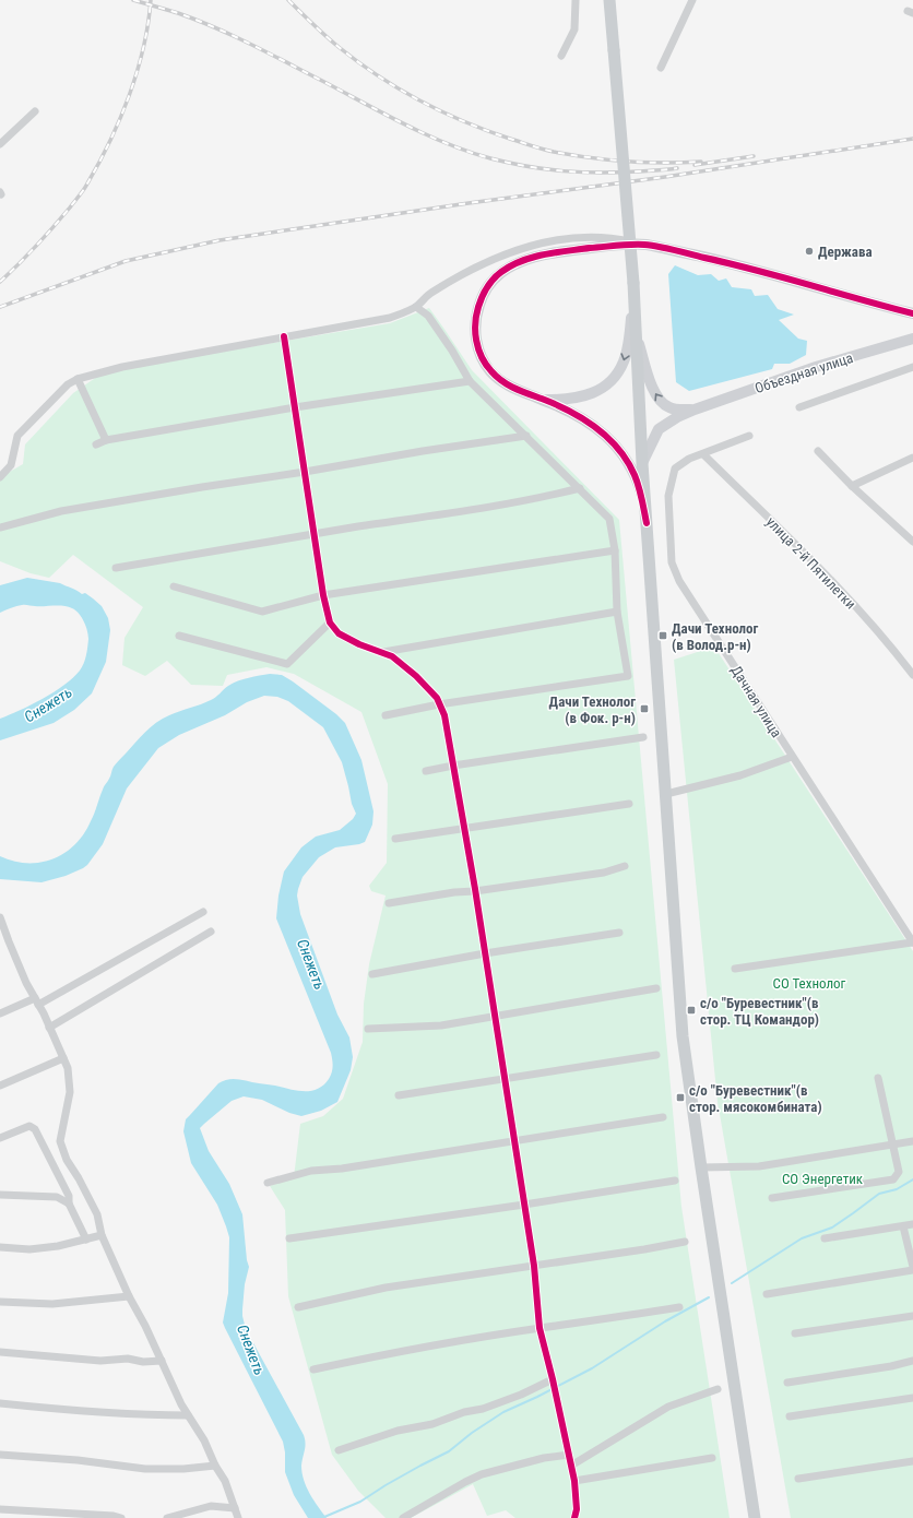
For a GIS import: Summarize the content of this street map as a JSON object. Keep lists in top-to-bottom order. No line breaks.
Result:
{"streets":{"street":["Объездная улица","улица 2-й Пятилетки","Дачная улица"]},"crossings":[["улица 2-й Пятилетки","Дачная улица"]],"water":["Снежеть"],"parks":["СО Технолог","СО Энергетик"],"places":{"other":["Держава"],"transit":["Дачи Технолог (в Волод.р-н)","Дачи Технолог (в Фок. р-н)","с/о \"Буревестник\"(в стор. ТЦ Командор)","с/о \"Буревестник\"(в стор. мясокомбината)"]}}
